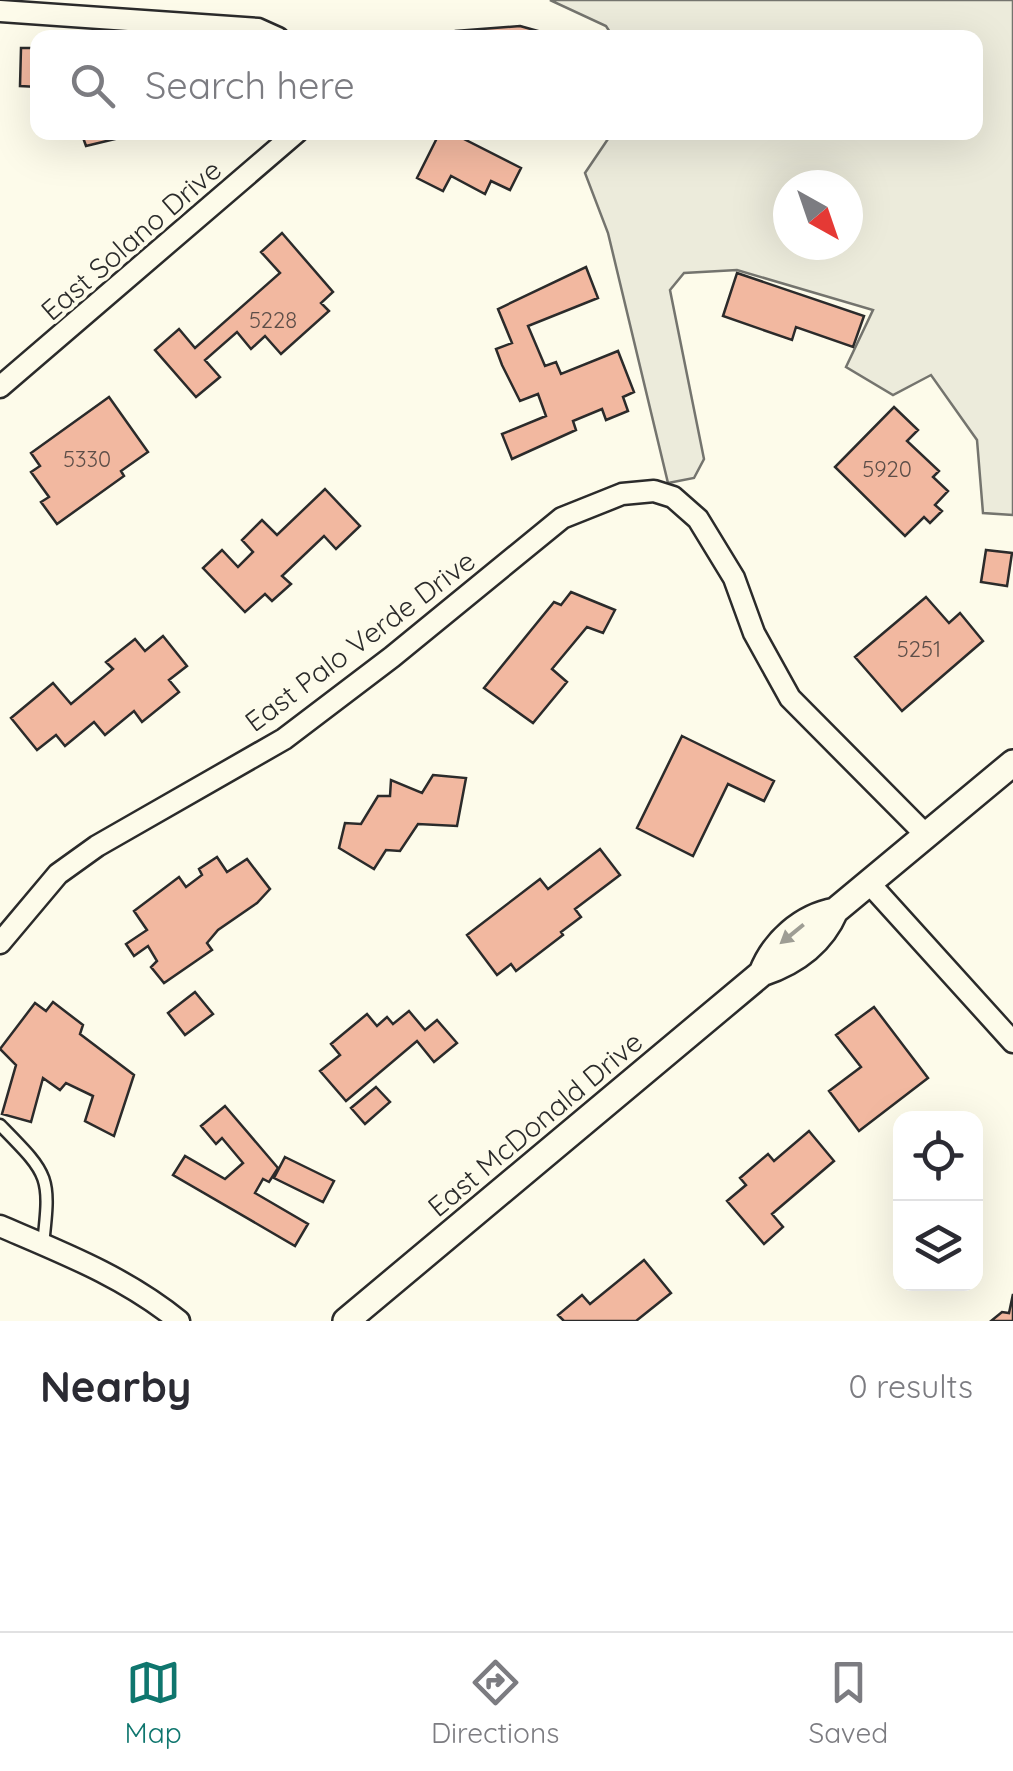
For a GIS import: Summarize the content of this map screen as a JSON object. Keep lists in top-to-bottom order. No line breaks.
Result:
{"streets":{"street":["East Solano Drive","East Palo Verde Drive","East McDonald Drive"]},"crossings":[["East Palo Verde Drive","East McDonald Drive"]],"house_numbers":["5228","5330","5920","5251"],"north":"bottom right","page":{"search":"Search here","heading":["Nearby","0 results"],"nav":["Map","Directions","Saved"]}}
